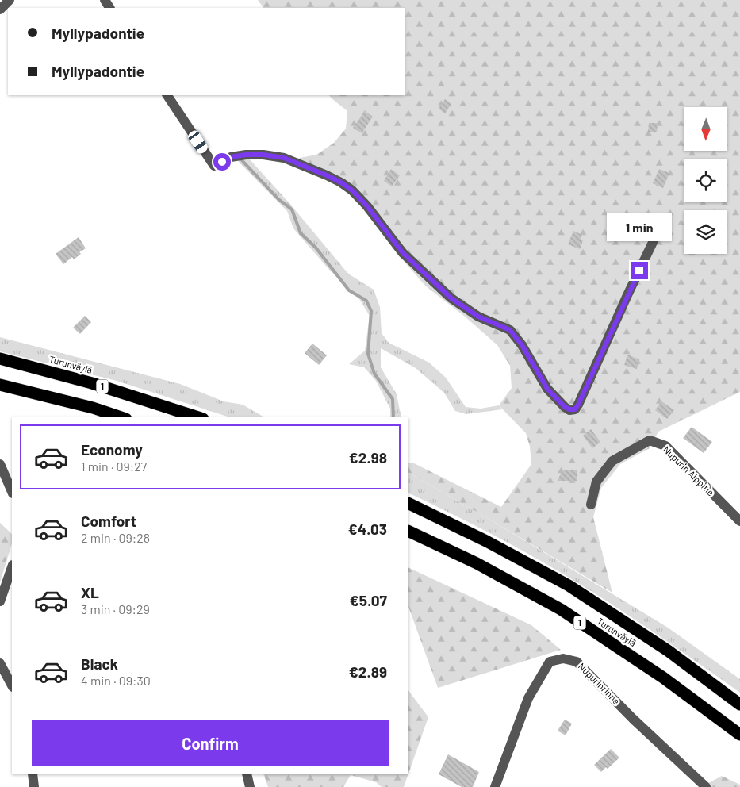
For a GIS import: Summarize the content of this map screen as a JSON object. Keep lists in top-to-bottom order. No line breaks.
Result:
{"streets":{"highway":["Turunväylä","1"],"street":["Nupurin Alppitie","Nupurinrinne"]},"north":"bottom","page":{"banner":["Myllypadontie","Myllypadontie"],"bubble":"1 min","list":[{"name":"Economy","note":"1 min · 09:27","value":"€2.98"},{"name":"Comfort","note":"2 min · 09:28","value":"€4.03"},{"name":"XL","note":"3 min · 09:29","value":"€5.07"},{"name":"Black","note":"4 min · 09:30","value":"€2.89"}],"buttons":"Confirm"}}
